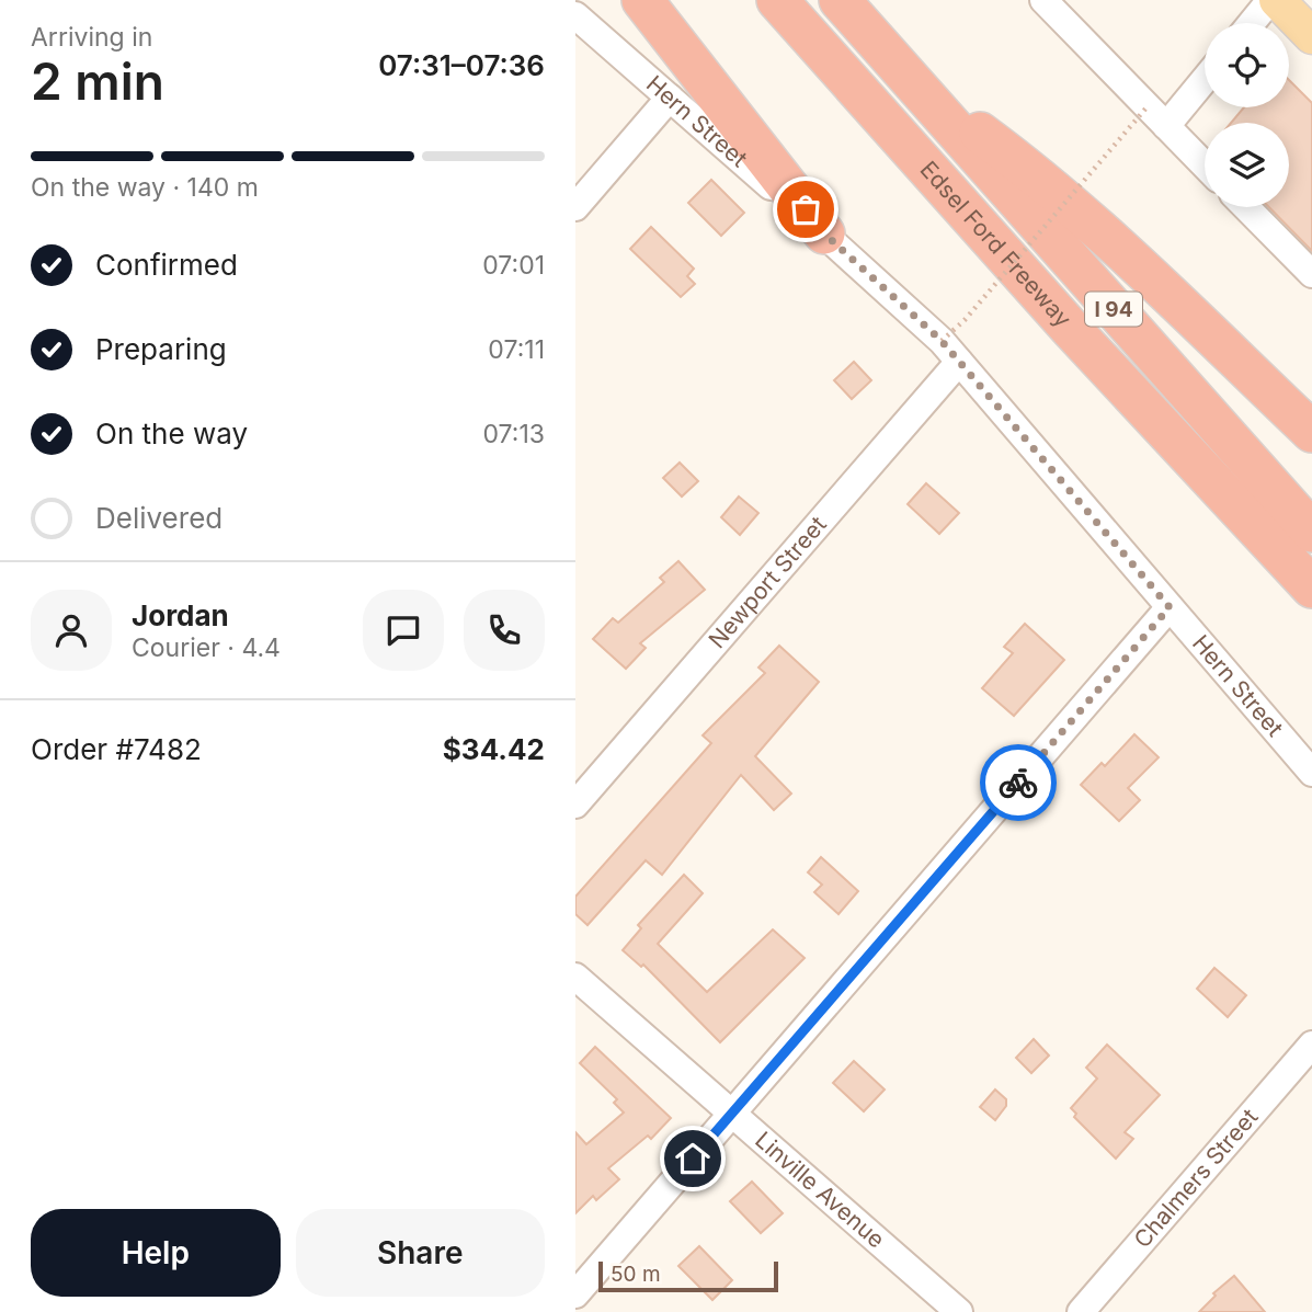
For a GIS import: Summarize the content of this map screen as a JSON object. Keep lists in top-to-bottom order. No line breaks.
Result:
{"streets":{"highway":["Edsel Ford Freeway","I 94"],"street":["Hern Street","Newport Street","Chalmers Street","Linville Avenue"]},"crossings":[["Hern Street","Newport Street"]],"scale_bar":"50 m","page":{"heading":["2 min","Arriving in","07:31–07:36"],"panel":["Jordan","Courier · 4.4","Order #7482","$34.42"],"bar":"On the way · 140 m","list":[["Confirmed","07:01"],["Preparing","07:11"],["On the way","07:13"],"Delivered"],"buttons":["Help","Share"],"scale":"50 m"}}
